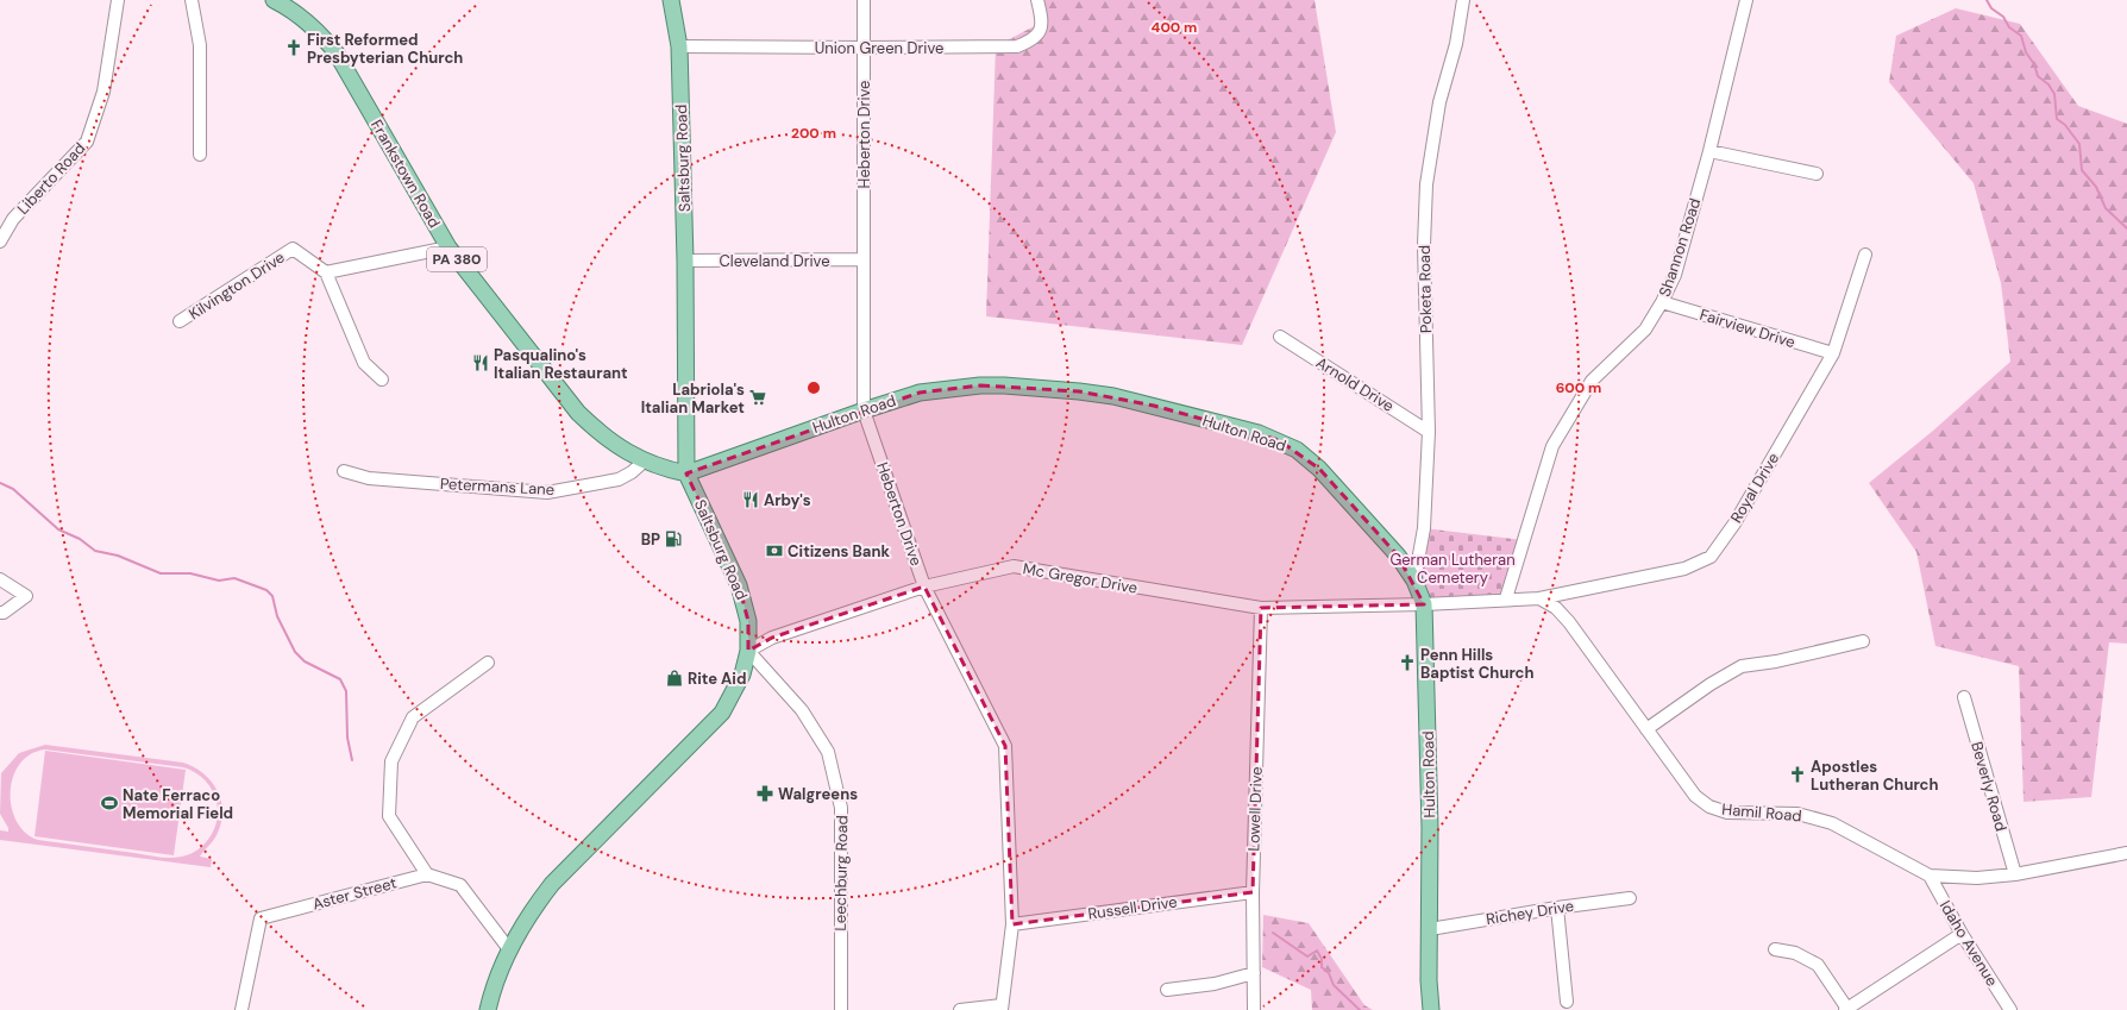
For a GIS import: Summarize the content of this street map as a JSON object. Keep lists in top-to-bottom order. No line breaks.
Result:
{"streets":{"main road":["Saltsburg Road","Frankstown Road","PA 380","Hulton Road"],"street":["Union Green Drive","Heberton Drive","Liberto Road","Shannon Road","Cleveland Drive","Kilvington Drive","Poketa Road","Fairview Drive","Arnold Drive","Petermans Lane","Royal Drive","Mc Gregor Drive","Beverly Road","Lowell Drive","Hamil Road","Leechburg Road","Aster Street","Russell Drive","Richey Drive","Idaho Avenue"]},"crossings":[["Union Green Drive","Heberton Drive"],["Union Green Drive","Saltsburg Road"],["Heberton Drive","Cleveland Drive"],["Heberton Drive","Hulton Road"],["Heberton Drive","Mc Gregor Drive"],["Heberton Drive","Russell Drive"],["Saltsburg Road","Frankstown Road"],["Saltsburg Road","Cleveland Drive"],["Saltsburg Road","Hulton Road"],["Saltsburg Road","Mc Gregor Drive"],["Saltsburg Road","Leechburg Road"],["Frankstown Road","Hulton Road"],["Frankstown Road","Petermans Lane"],["Shannon Road","Fairview Drive"],["Poketa Road","Arnold Drive"],["Poketa Road","Hulton Road"],["Fairview Drive","Royal Drive"],["Hulton Road","Mc Gregor Drive"],["Hulton Road","Richey Drive"],["Royal Drive","Hamil Road"],["Mc Gregor Drive","Lowell Drive"],["Mc Gregor Drive","Leechburg Road"],["Beverly Road","Hamil Road"],["Lowell Drive","Russell Drive"],["Hamil Road","Idaho Avenue"]],"parks":["German Lutheran Cemetery"],"places":{"church":["First Reformed Presbyterian Church","Penn Hills Baptist Church","Apostles Lutheran Church"],"restaurant":["Pasqualino's Italian Restaurant","Arby's"],"supermarket":["Labriola's Italian Market"],"fuel station":["BP"],"bank":["Citizens Bank"],"shop":["Rite Aid"],"pharmacy":["Walgreens"],"sports":["Nate Ferraco Memorial Field"]},"rings":["400 m","200 m","600 m"]}
